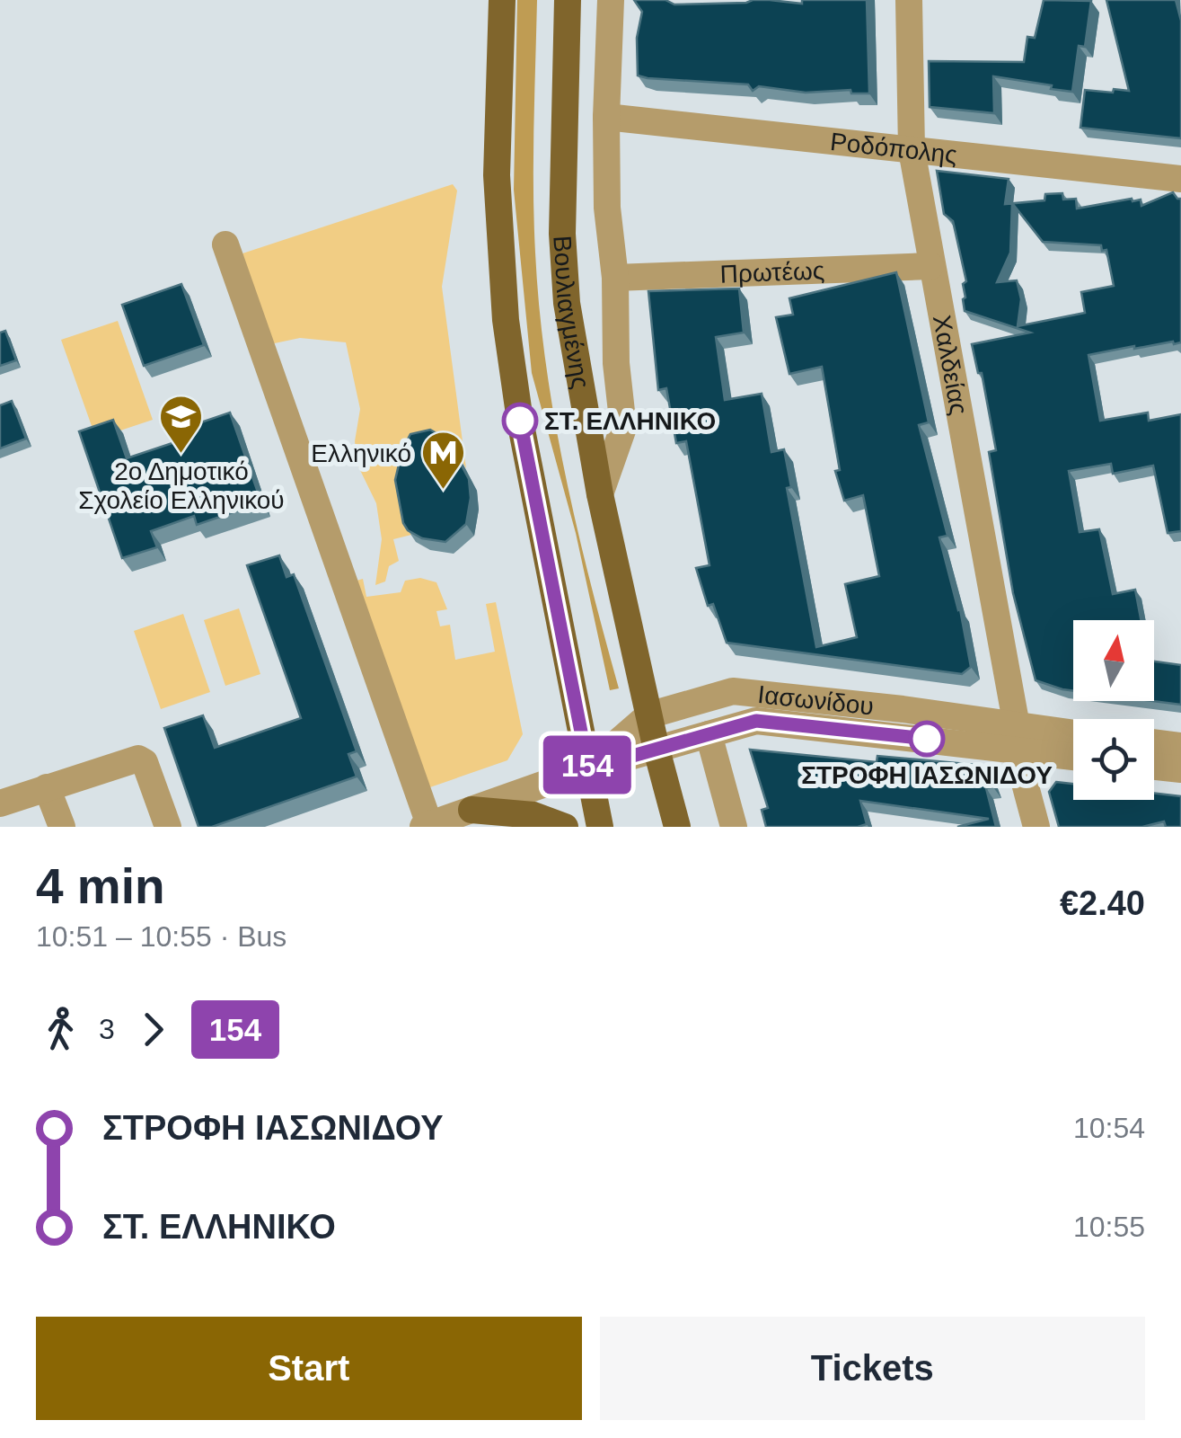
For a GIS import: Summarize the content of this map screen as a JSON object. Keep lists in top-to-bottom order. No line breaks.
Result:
{"streets":{"main road":["Βουλιαγμένης"],"street":["Ροδόπολης","Πρωτέως","Χαλδείας","Ιασωνίδου"]},"crossings":[["Ροδόπολης","Χαλδείας"],["Πρωτέως","Χαλδείας"],["Βουλιαγμένης","Ιασωνίδου"],["Χαλδείας","Ιασωνίδου"]],"places":{"other":["ΣΤ. ΕΛΛΗΝΙΚΟ","ΣΤΡΟΦΗ ΙΑΣΩΝΙΔΟΥ"],"school or university":["2ο Δημοτικό Σχολείο Ελληνικού"],"metro station":["Ελληνικό"]},"lines":["bus line 154"],"north":"top","page":{"on_map":"154","heading":["4 min","10:51 – 10:55 · Bus","€2.40"],"legs":["3","154"],"list":[{"name":"ΣΤΡΟΦΗ ΙΑΣΩΝΙΔΟΥ","value":"10:54"},{"name":"ΣΤ. ΕΛΛΗΝΙΚΟ","value":"10:55"}],"buttons":["Start","Tickets"]}}
